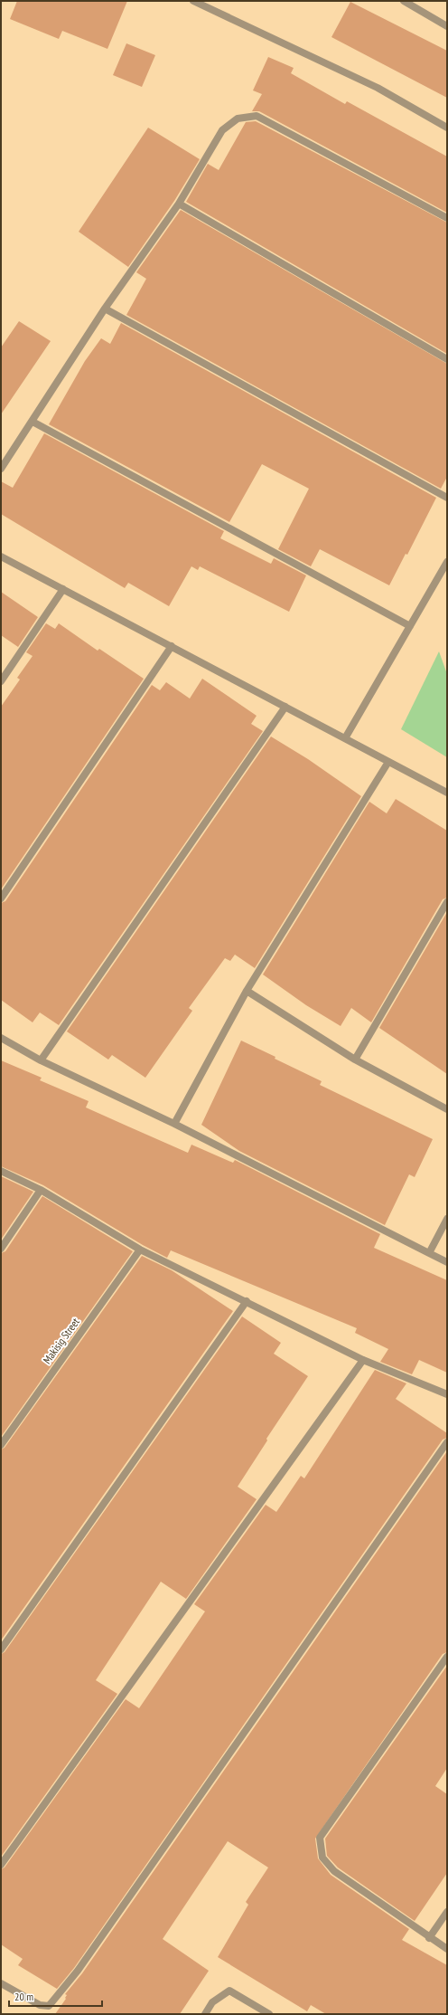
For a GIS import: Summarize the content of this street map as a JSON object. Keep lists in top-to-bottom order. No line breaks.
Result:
{"streets":{"street":["Makisig Street"]},"scale_bar":"20 m"}
